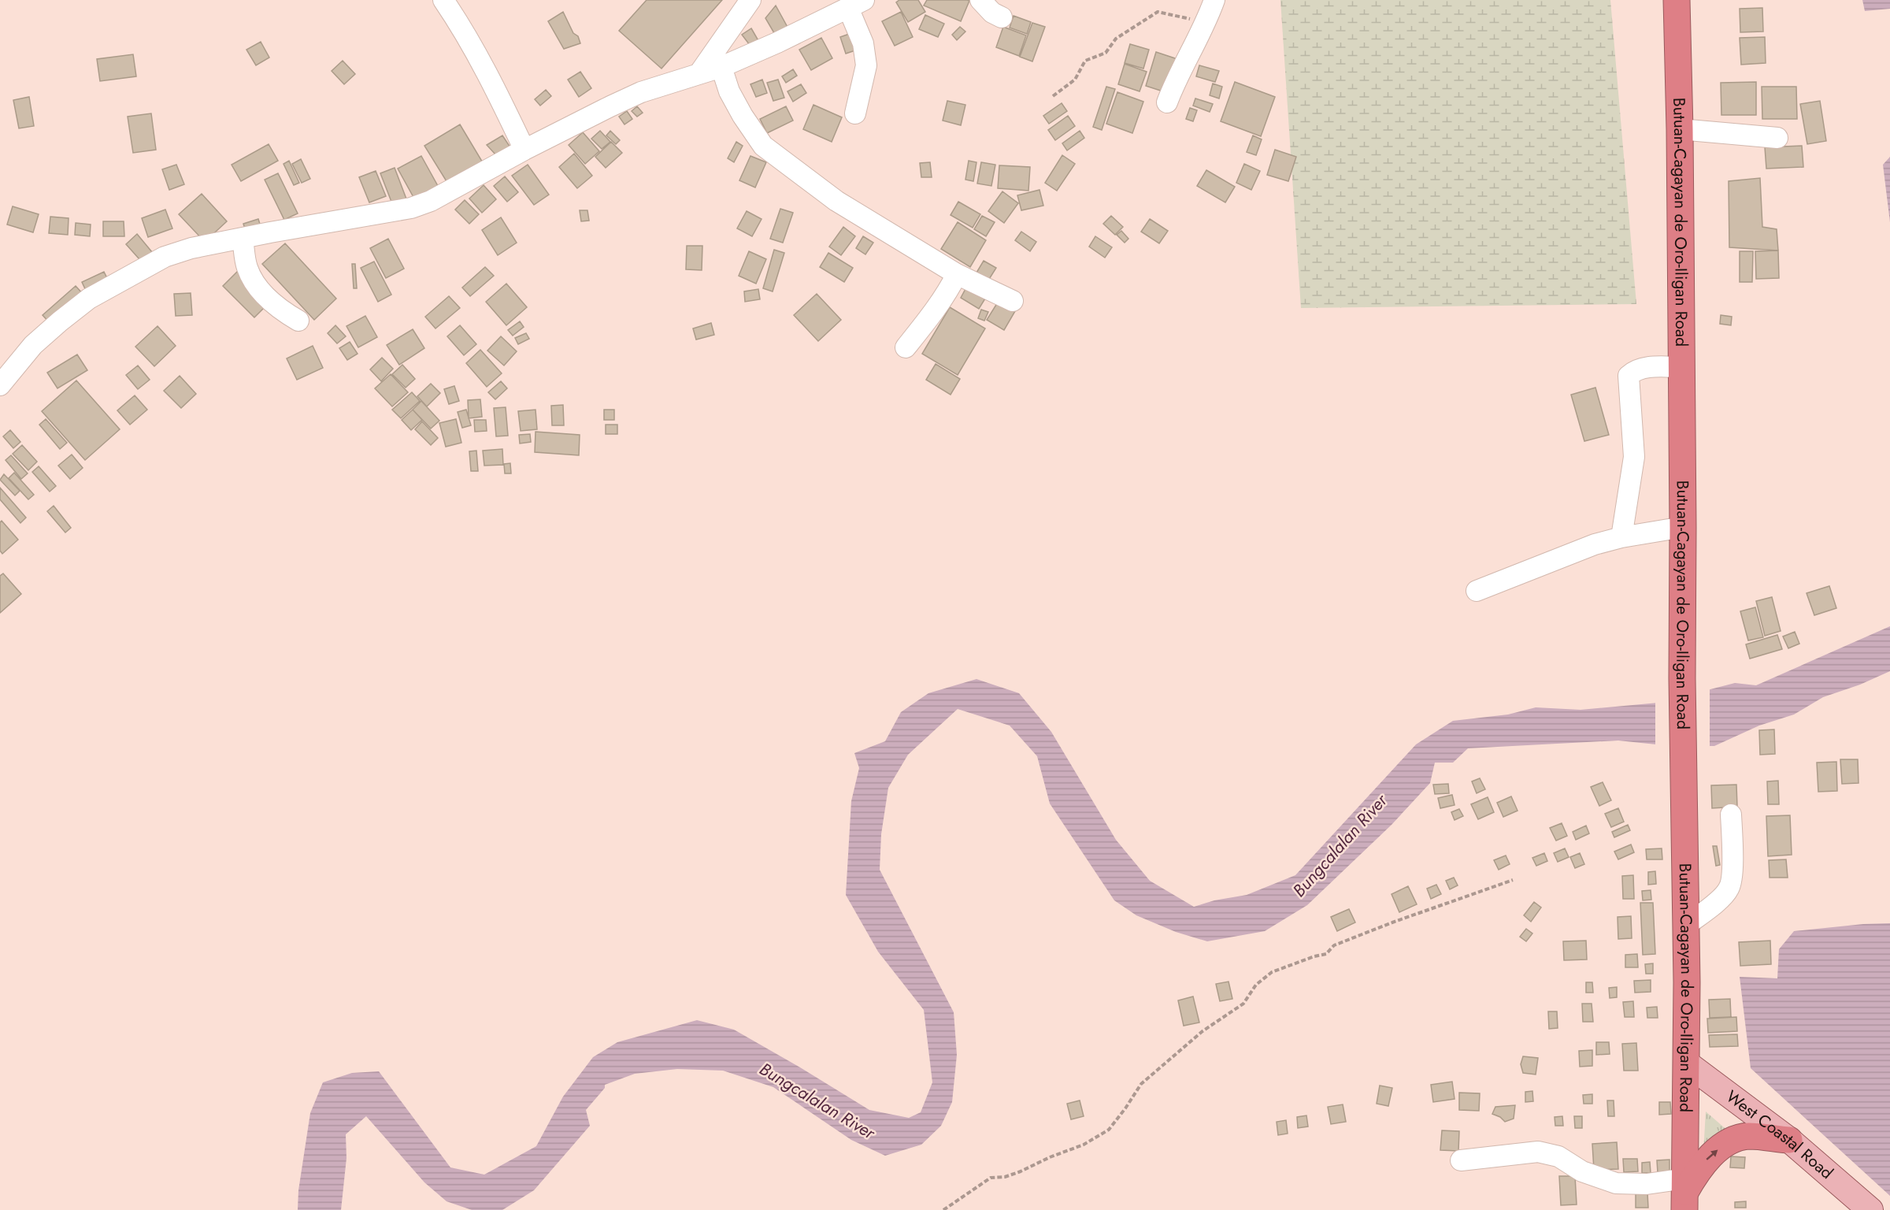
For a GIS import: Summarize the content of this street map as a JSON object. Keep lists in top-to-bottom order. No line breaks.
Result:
{"streets":{"highway":["Butuan-Cagayan de Oro-Iligan Road"],"main road":["West Coastal Road"]},"crossings":[["Butuan-Cagayan de Oro-Iligan Road","West Coastal Road"]],"water":["Bungcalalan River"]}
